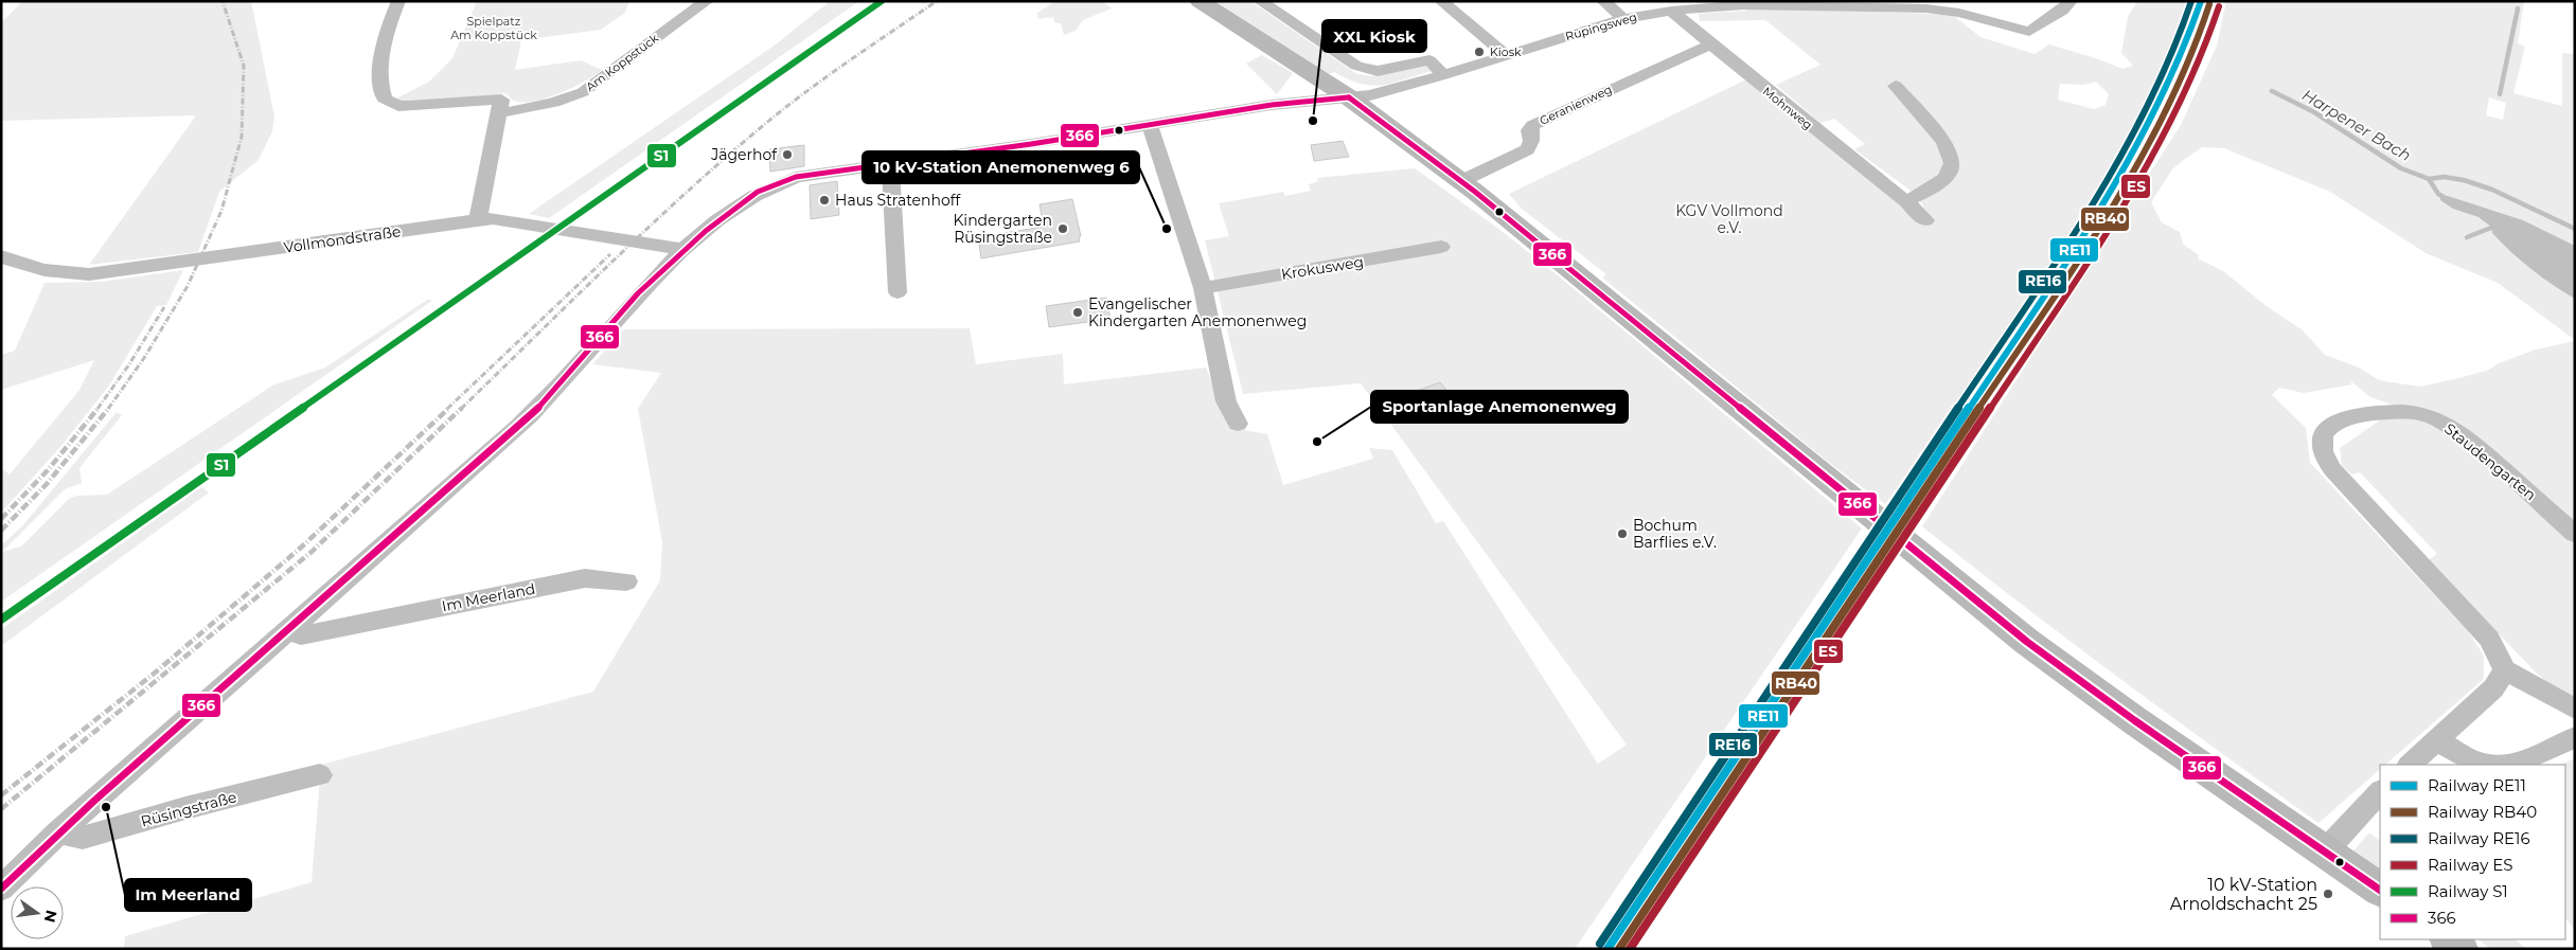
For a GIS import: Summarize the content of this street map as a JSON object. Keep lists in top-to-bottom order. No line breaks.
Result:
{"streets":{"street":["Rüpingsweg","Am Koppstück","Geranienweg","Mohnweg","Vollmondstraße","Krokusweg","Staudengarten","Im Meerland","Rüsingstraße"]},"crossings":[["Rüpingsweg","Mohnweg"],["Geranienweg","Mohnweg"]],"water":["Harpener Bach"],"parks":["Spielpatz Am Koppstück","KGV Vollmond e.V."],"places":["Kiosk","XXL Kiosk","Jägerhof","Haus Stratenhoff","Kindergarten Rüsingstraße","10 kV-Station Anemonenweg 6","Evangelischer Kindergarten Anemonenweg","Sportanlage Anemonenweg","Bochum Barflies e.V.","Im Meerland","10 kV-Station Arnoldschacht 25"],"lines":["rail line RE11","rail line RE16","rail line S1","rail line RB40","rail line ES","transit line 366"],"legend":["Railway RE11","Railway RB40","Railway RE16","Railway ES","Railway S1","366"],"north":"right"}
